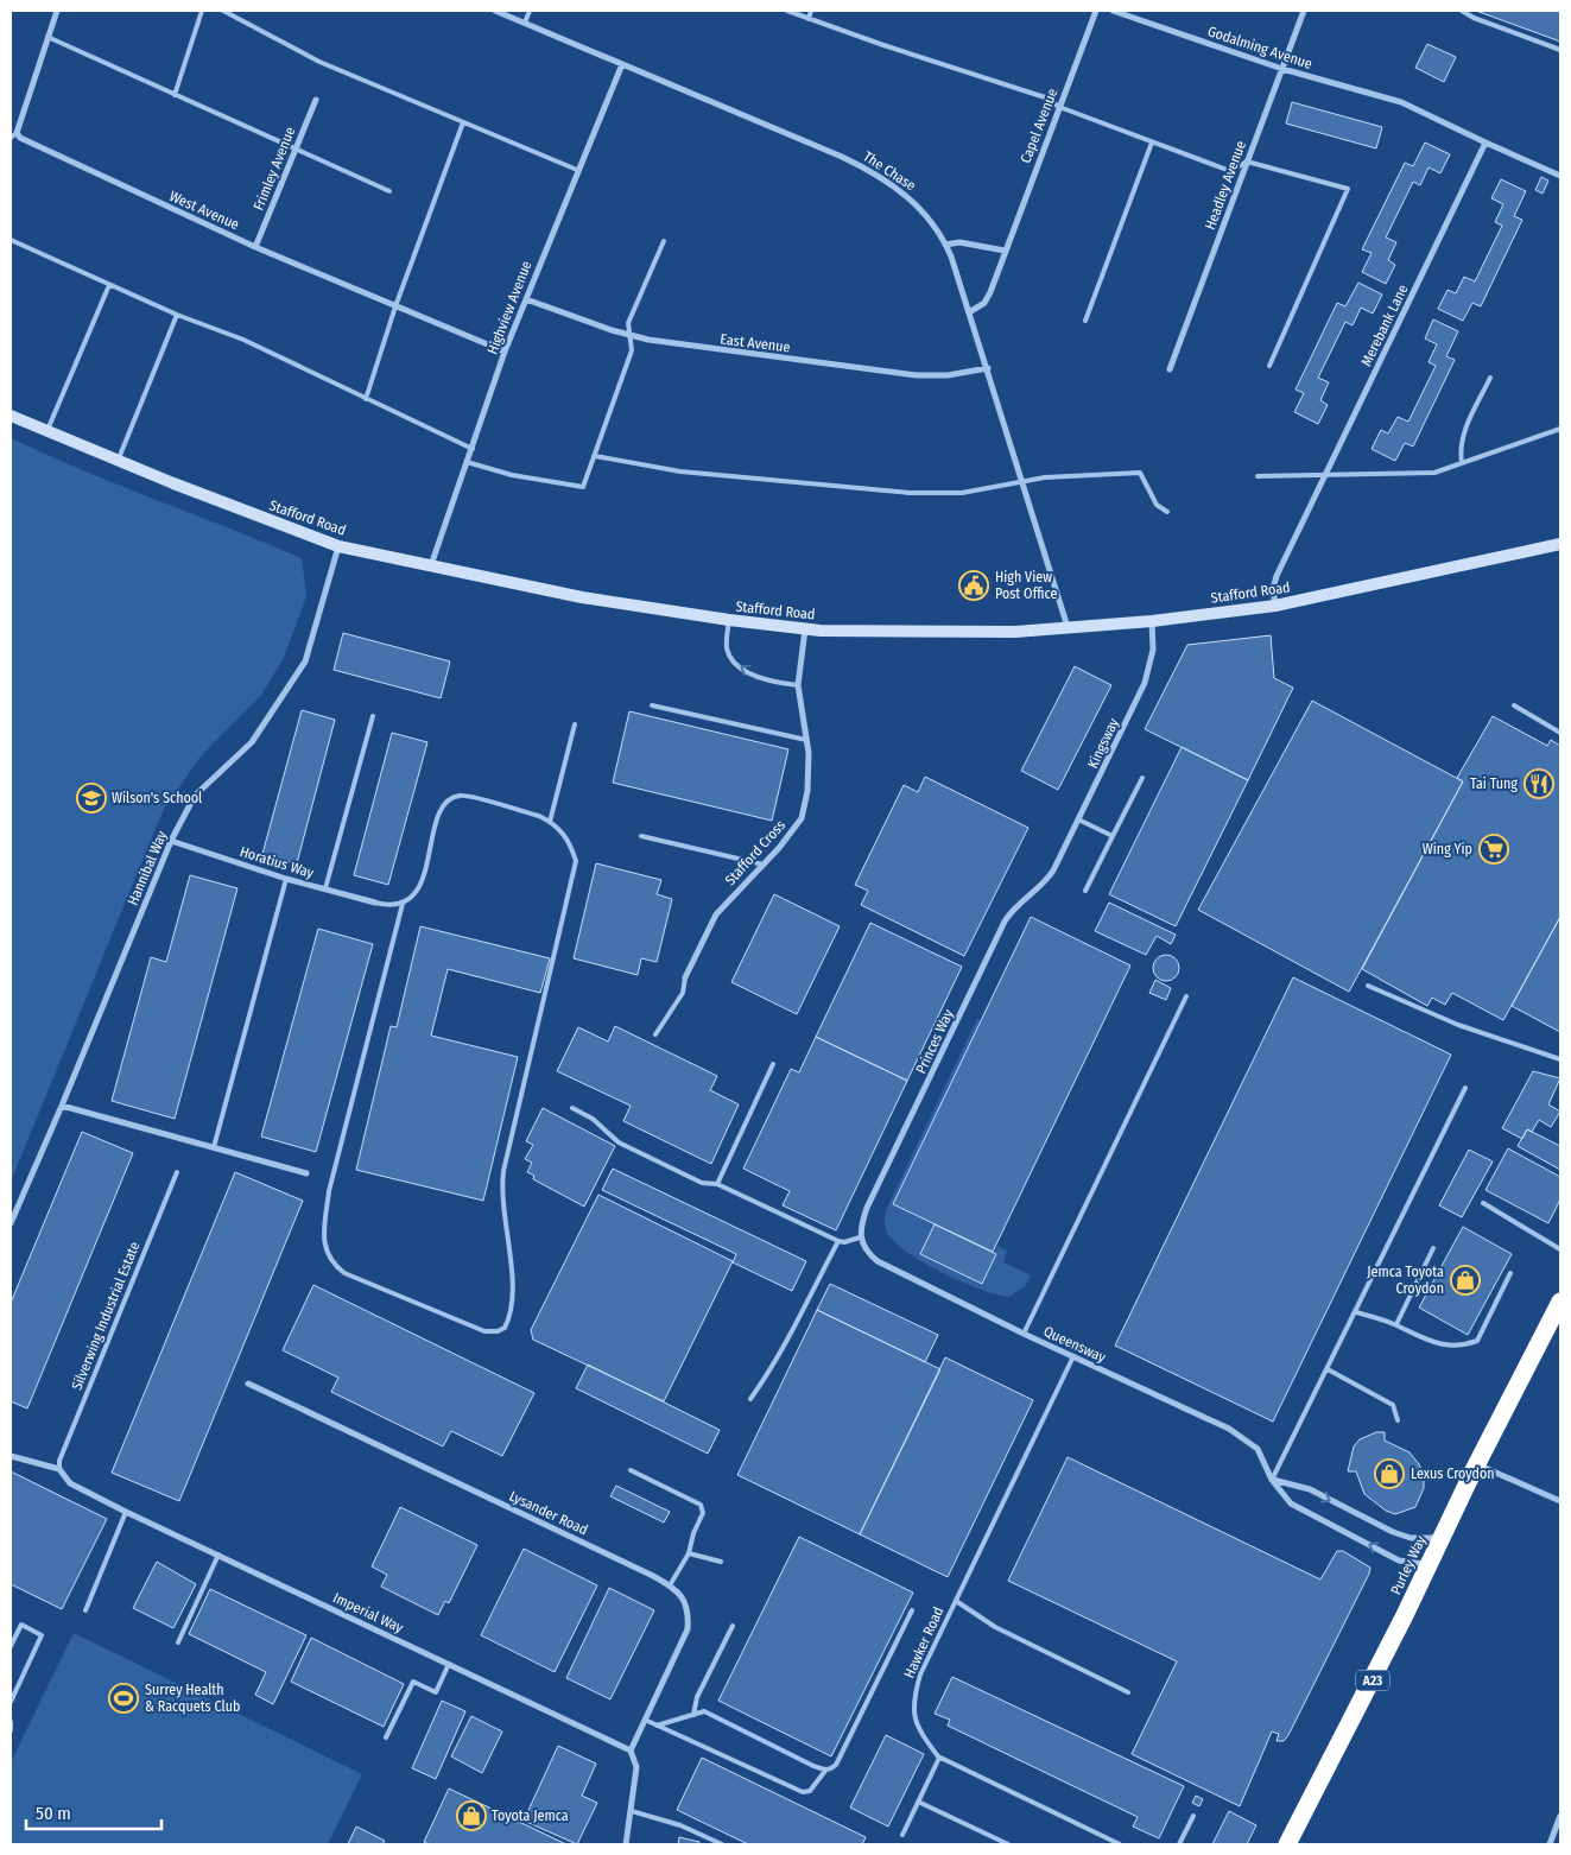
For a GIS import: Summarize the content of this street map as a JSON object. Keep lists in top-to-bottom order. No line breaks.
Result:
{"streets":{"highway":["Purley Way","A23"],"main road":["Stafford Road"],"street":["Godalming Avenue","Capel Avenue","Frimley Avenue","The Chase","Headley Avenue","West Avenue","Highview Avenue","Merebank Lane","East Avenue","Kingsway","Stafford Cross","Horatius Way","Hannibal Way","Princes Way","Queensway","Lysander Road","Imperial Way"],"lane":["Silverwing Industrial Estate","Hawker Road"]},"crossings":[["Godalming Avenue","Headley Avenue"],["Godalming Avenue","Merebank Lane"],["Capel Avenue","The Chase"],["Frimley Avenue","West Avenue"],["The Chase","Highview Avenue"],["The Chase","East Avenue"],["The Chase","Stafford Road"],["West Avenue","Highview Avenue"],["Highview Avenue","East Avenue"],["Highview Avenue","Stafford Road"],["Merebank Lane","Stafford Road"],["Stafford Road","Kingsway"],["Stafford Road","Stafford Cross"],["Stafford Road","Hannibal Way"],["Kingsway","Princes Way"],["Horatius Way","Hannibal Way"],["Princes Way","Queensway"],["Silverwing Industrial Estate","Imperial Way"],["Queensway","Purley Way"],["Queensway","Hawker Road"],["Lysander Road","Imperial Way"]],"places":{"public building":["High View Post Office"],"restaurant":["Tai Tung"],"school or university":["Wilson's School"],"supermarket":["Wing Yip"],"shop":["Jemca Toyota Croydon","Lexus Croydon","Toyota Jemca"],"sports":["Surrey Health & Racquets Club"]},"scale_bar":"50 m"}
